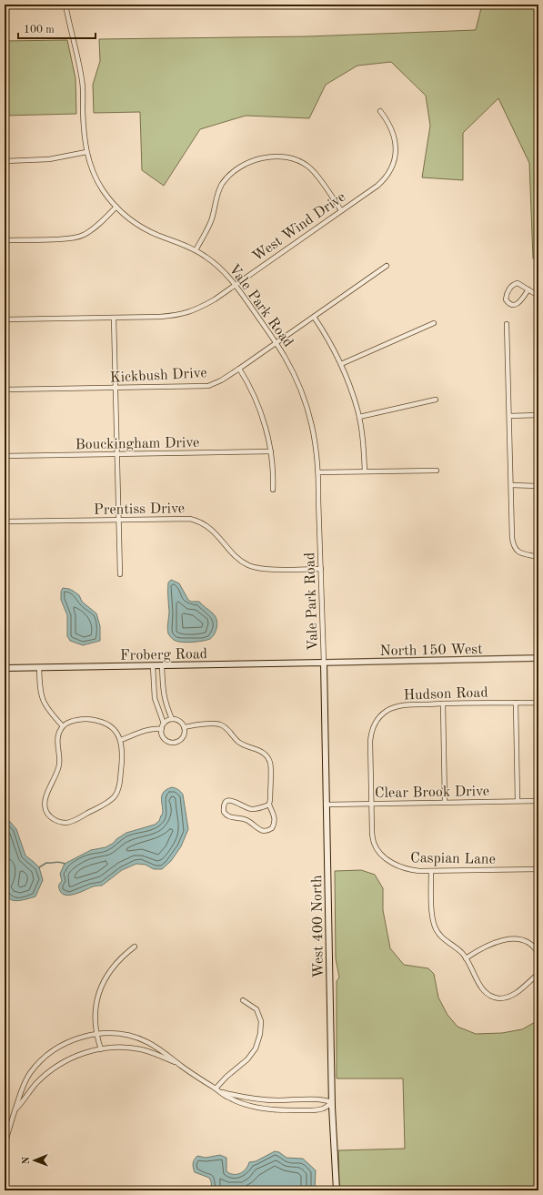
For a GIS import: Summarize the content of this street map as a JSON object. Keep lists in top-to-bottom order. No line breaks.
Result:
{"streets":{"main road":["Froberg Road","West 400 North"],"street":["West Wind Drive","Vale Park Road","Kickbush Drive","Bouckingham Drive","Prentiss Drive","North 150 West","Hudson Road","Clear Brook Drive","Caspian Lane"]},"crossings":[["West Wind Drive","Vale Park Road"],["Vale Park Road","Kickbush Drive"],["Vale Park Road","Prentiss Drive"],["Vale Park Road","North 150 West"],["Vale Park Road","Froberg Road"],["Vale Park Road","West 400 North"],["North 150 West","Froberg Road"],["North 150 West","West 400 North"],["Froberg Road","West 400 North"],["Hudson Road","Clear Brook Drive"],["Hudson Road","Caspian Lane"],["Clear Brook Drive","Caspian Lane"],["Clear Brook Drive","West 400 North"]],"scale_bar":"100 m","north":"left"}
